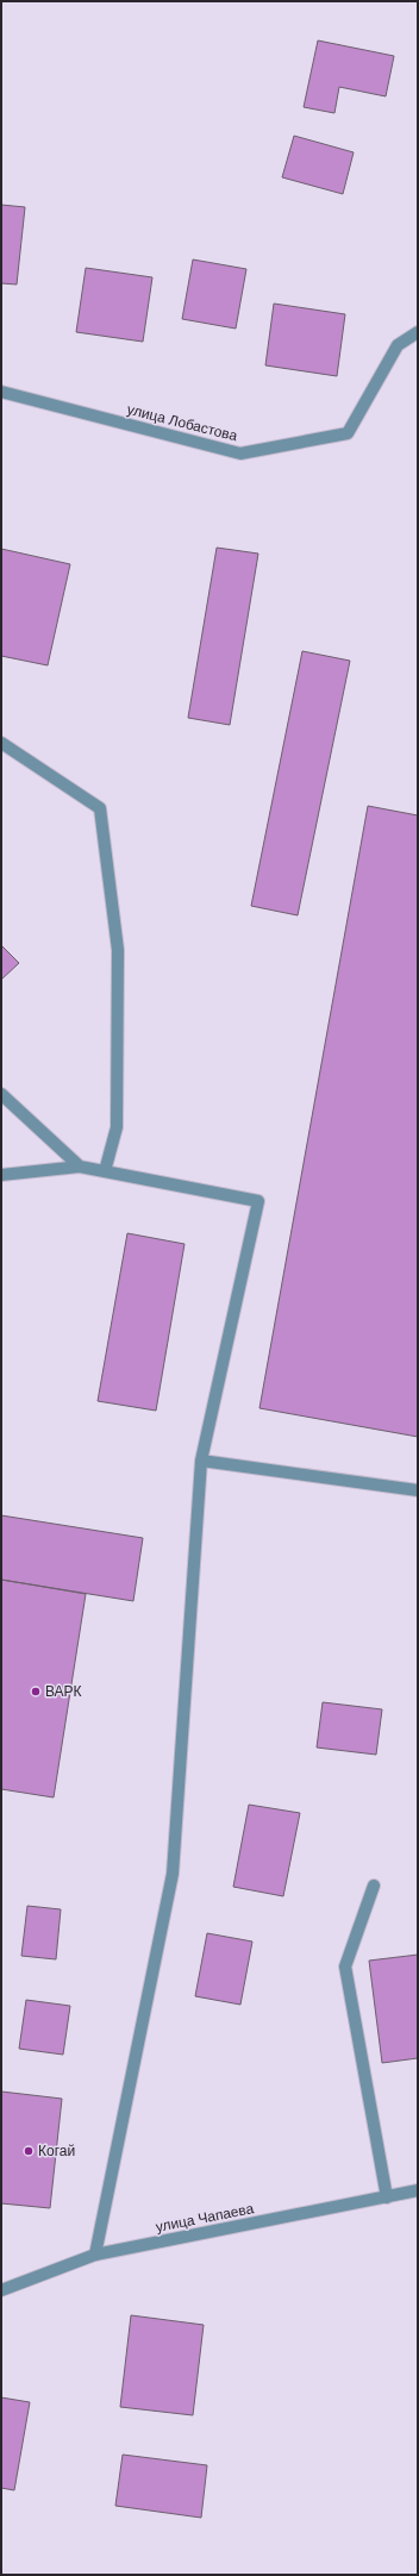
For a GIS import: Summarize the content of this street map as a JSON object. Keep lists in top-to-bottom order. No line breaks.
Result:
{"streets":{"street":["улица Лобастова","улица Чапаева"]},"places":["ВАРК","Когай"]}
